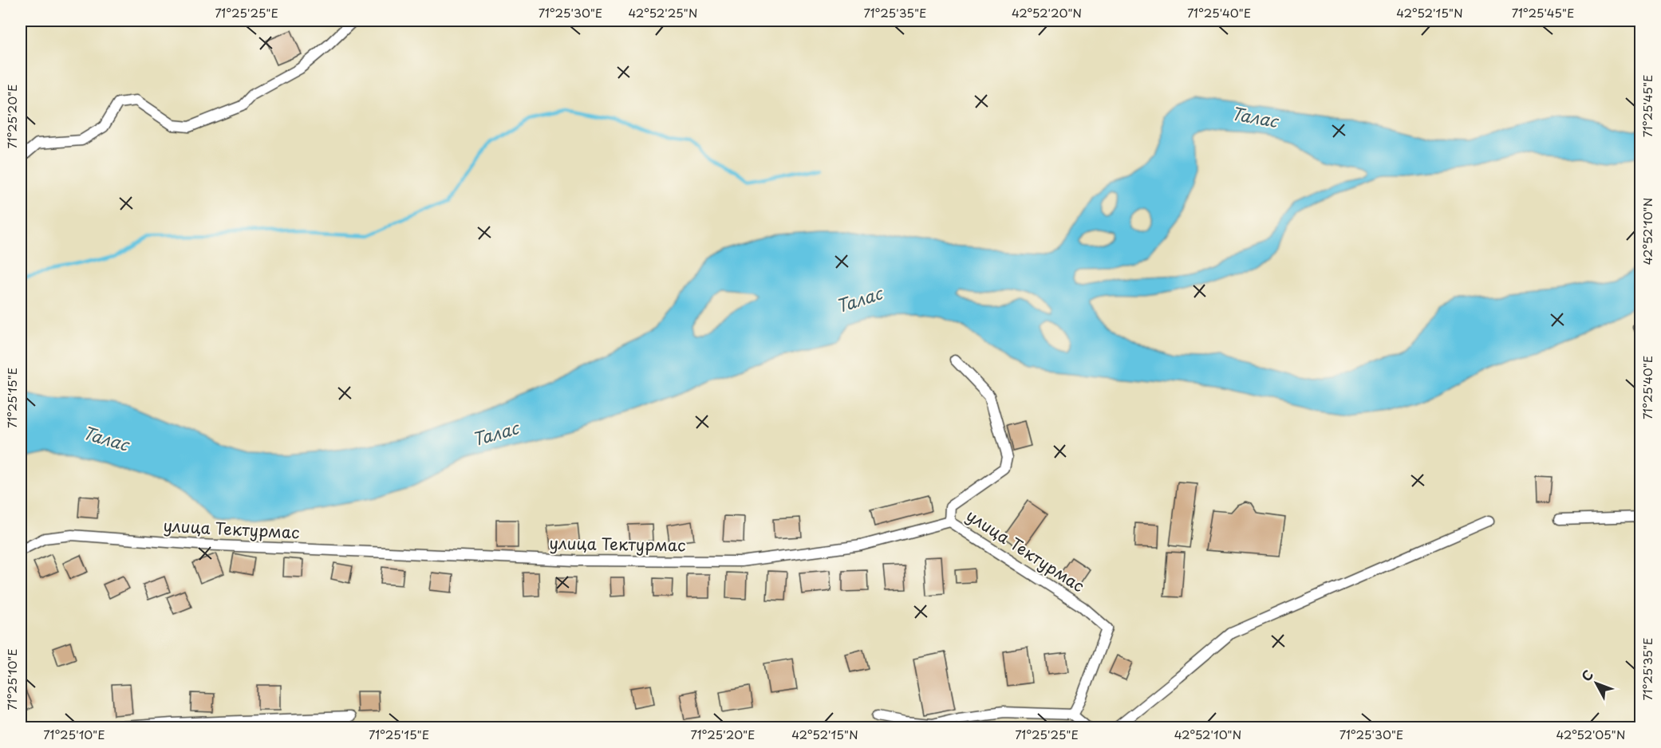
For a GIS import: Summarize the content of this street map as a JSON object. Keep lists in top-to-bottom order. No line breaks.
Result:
{"streets":{"street":["улица Тектурмас"]},"water":["Талас"],"north":"top left","coordinates":["71°25'25\"E","71°25'30\"E","42°52'25\"N","71°25'35\"E","42°52'20\"N","71°25'40\"E","42°52'15\"N","71°25'45\"E","71°25'20\"E","42°52'10\"N","71°25'15\"E","71°25'10\"E","42°52'05\"N"]}
